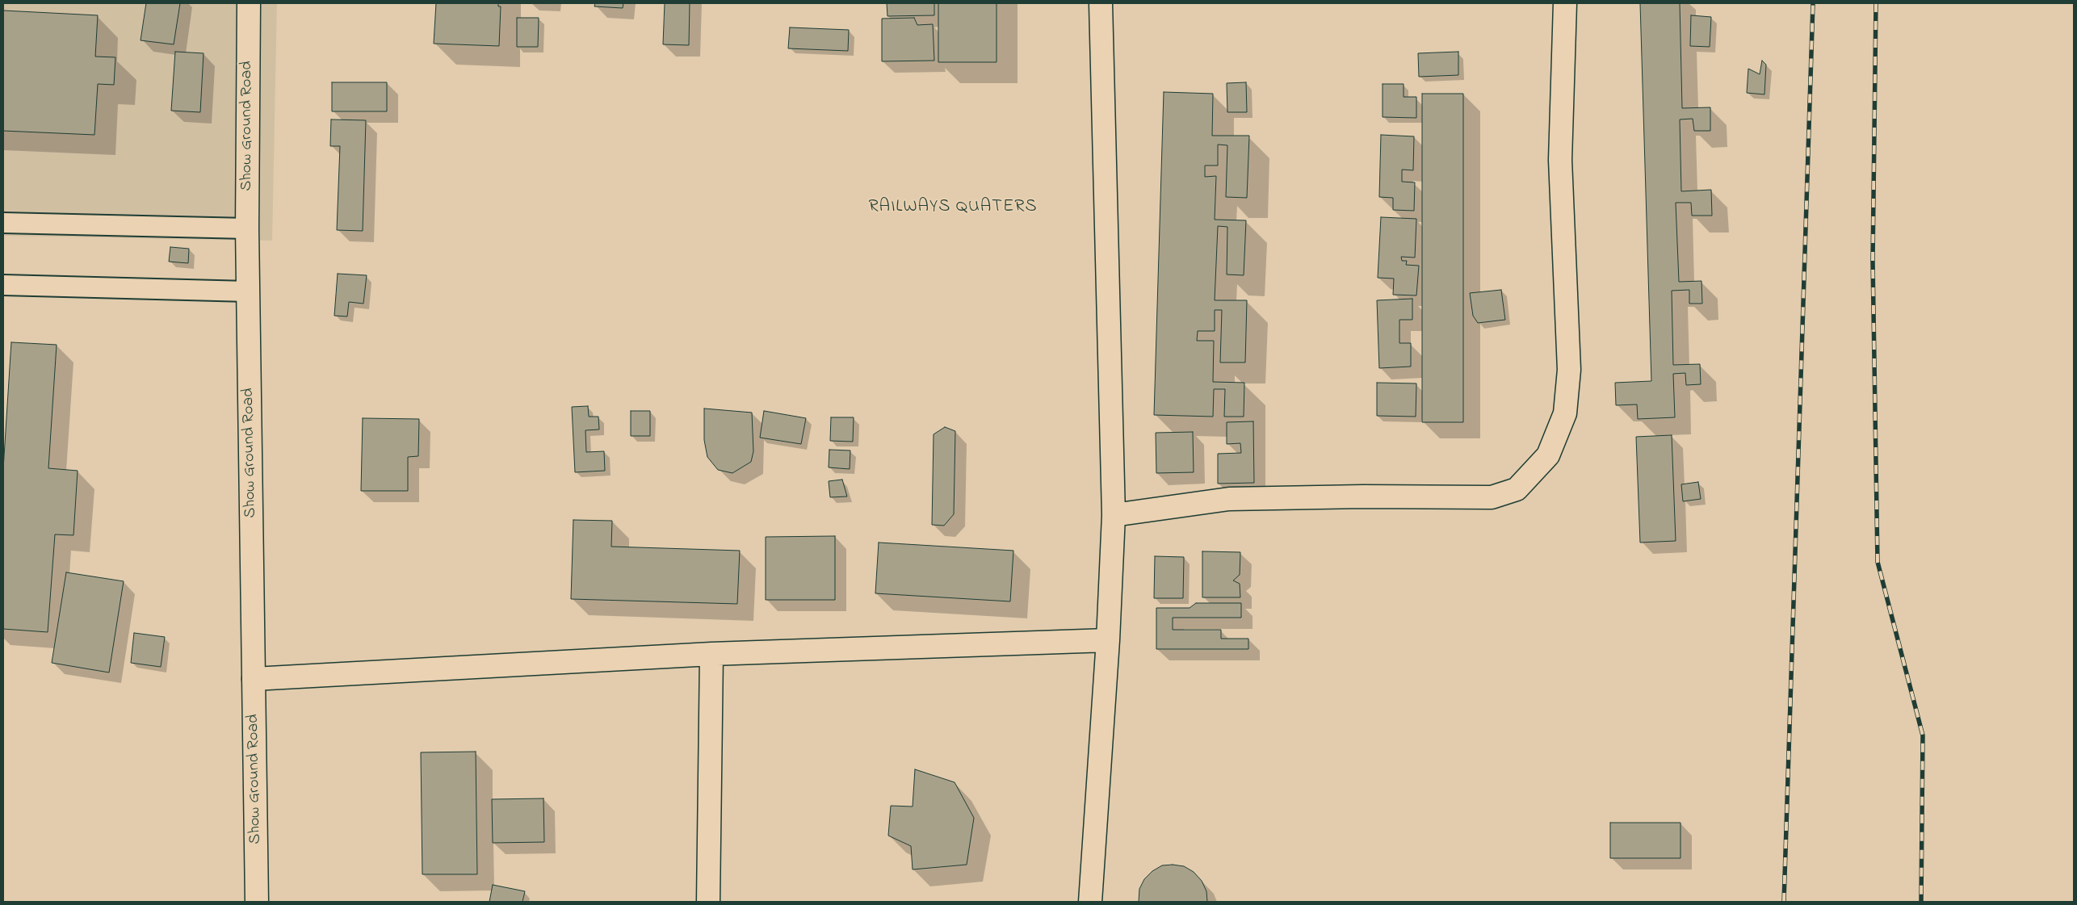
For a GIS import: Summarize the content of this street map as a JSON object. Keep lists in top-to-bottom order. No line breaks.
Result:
{"streets":{"street":["Show Ground Road"]},"districts":["RAILWAYS QUATERS"]}
